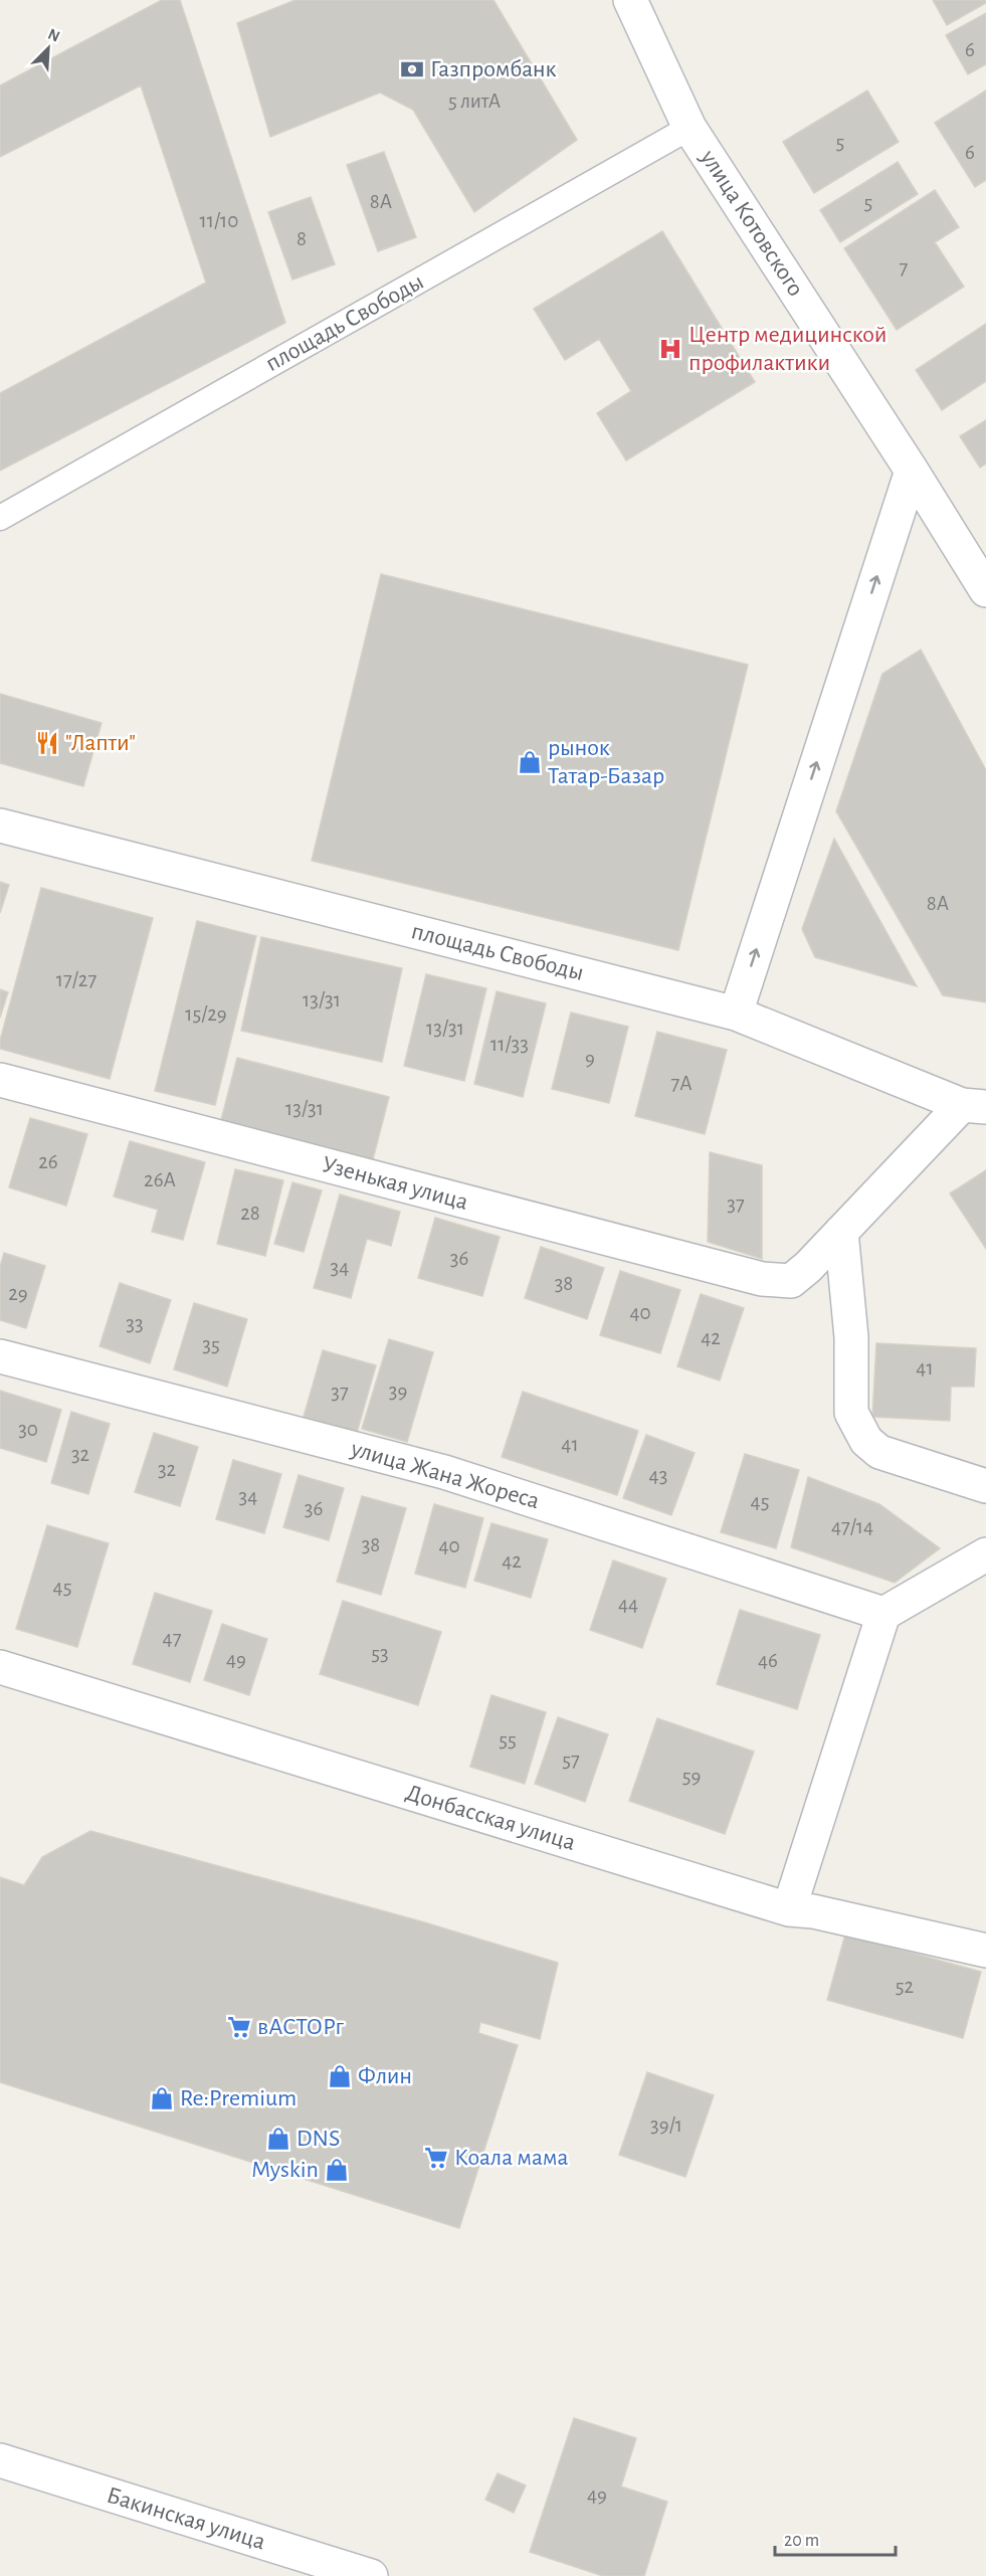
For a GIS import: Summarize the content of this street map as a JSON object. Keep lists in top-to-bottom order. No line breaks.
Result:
{"streets":{"street":["улица Котовского","площадь Свободы","Узенькая улица","улица Жана Жореса","Донбасская улица","Бакинская улица"]},"crossings":[["улица Котовского","площадь Свободы"]],"places":{"bank":["Газпромбанк"],"hospital":["Центр медицинской профилактики"],"restaurant":["\"Лапти\""],"shop":["рынок Татар-Базар","Флин","Re:Premium","DNS","Myskin"],"supermarket":["вАСТОРг","Коала мама"]},"house_numbers":["6","5 литА","5","6","8А","5","11/10","8","7","8А","17/27","13/31","15/29","13/31","11/33","9","7А","13/31","26","26А","37","28","36","34","38","29","40","33","42","35","41","39","37","30","41","32","32","43","34","45","36","47/14","38","40","42","45","44","47","53","49","46","55","57","59","52","39/1","49"],"scale_bar":"20 m","north":"top right"}
